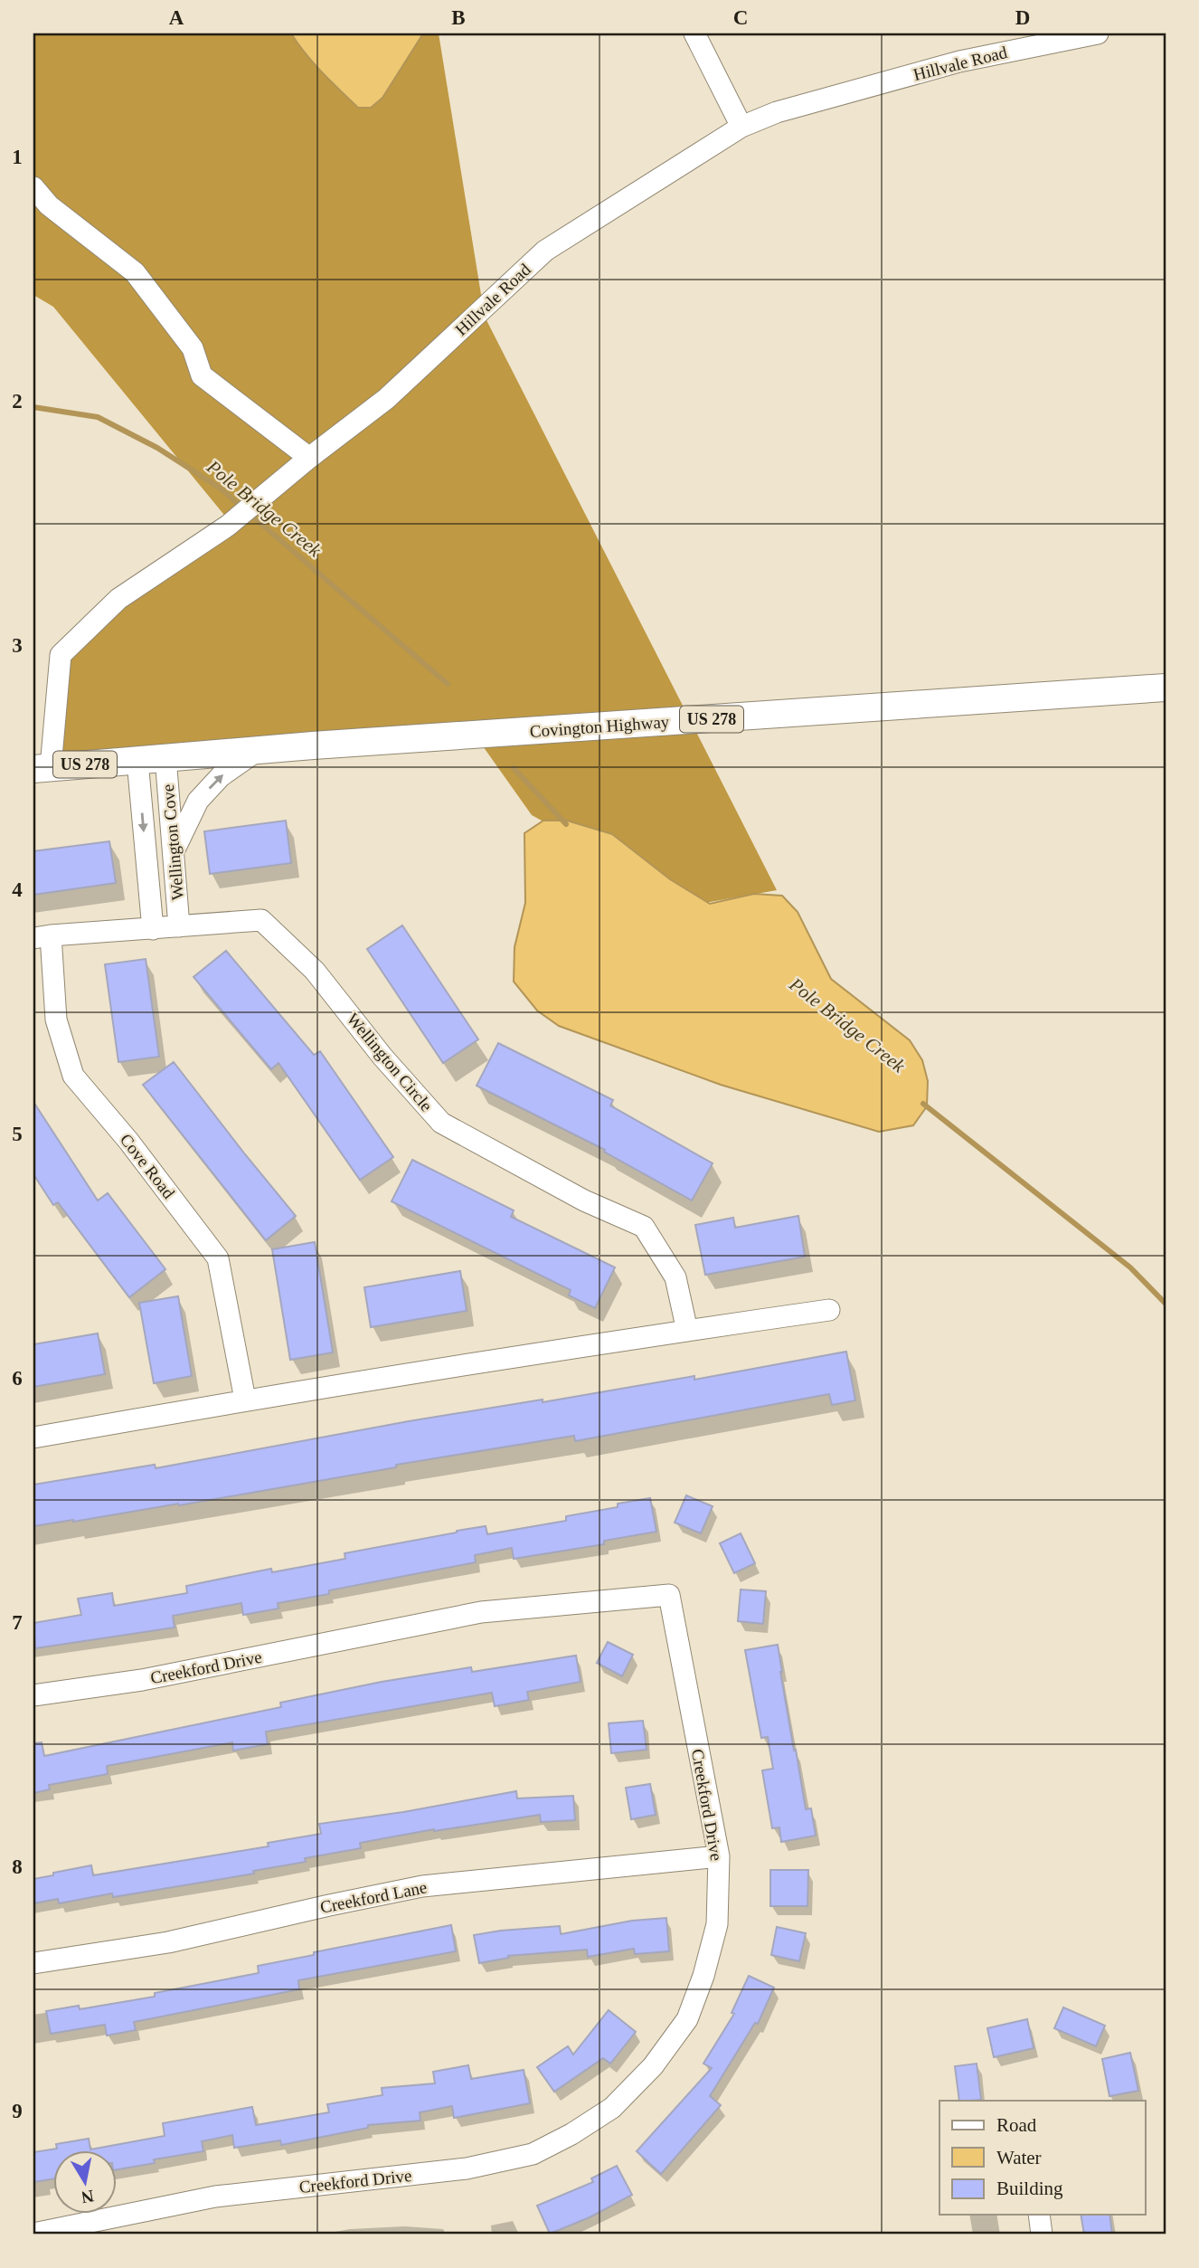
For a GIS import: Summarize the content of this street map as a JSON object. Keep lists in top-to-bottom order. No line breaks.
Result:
{"streets":{"main road":["US 278","Covington Highway"],"street":["Hillvale Road","Wellington Cove","Wellington Circle","Cove Road","Creekford Drive","Creekford Lane"]},"crossings":[["Hillvale Road","Covington Highway"],["Covington Highway","Wellington Cove"],["Wellington Cove","Wellington Circle"],["Wellington Circle","Cove Road"],["Creekford Drive","Creekford Lane"]],"water":["Pole Bridge Creek"],"legend":["Road","Water","Building"],"north":"bottom","grid":{"columns":["A","B","C","D"],"rows":["1","2","3","4","5","6","7","8","9"]}}
